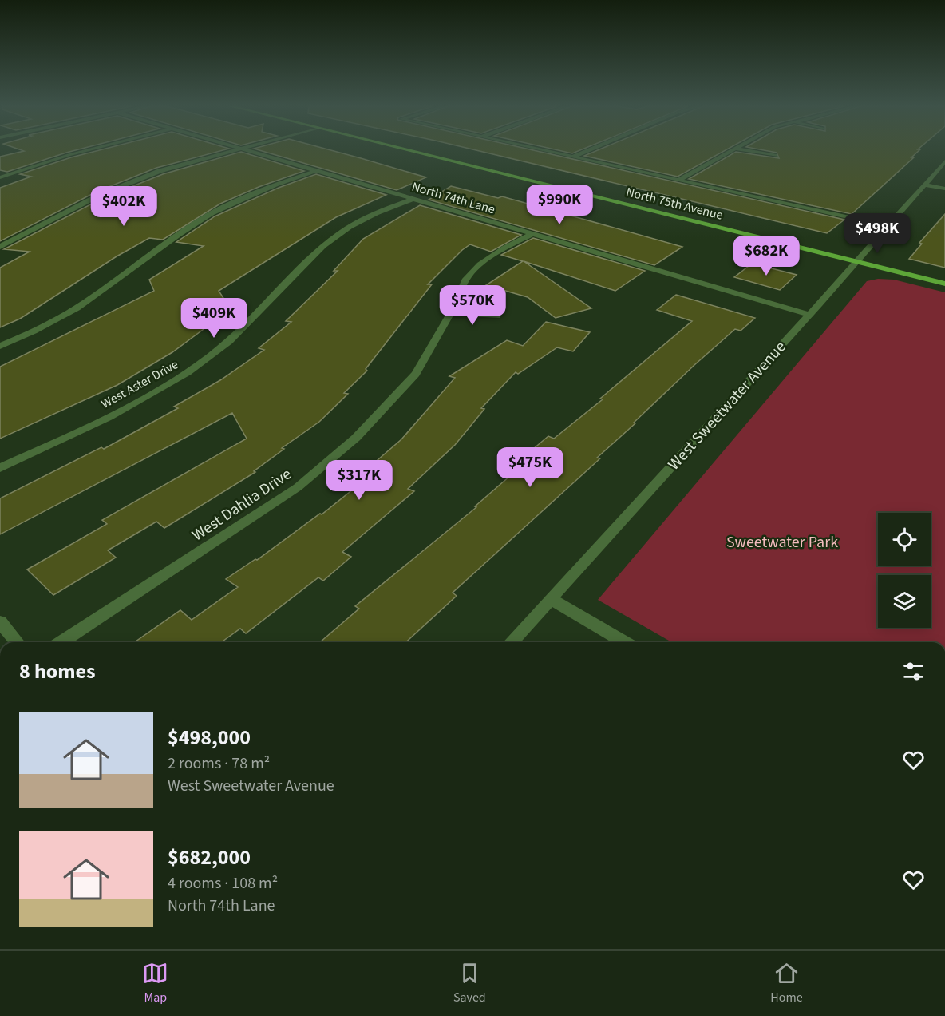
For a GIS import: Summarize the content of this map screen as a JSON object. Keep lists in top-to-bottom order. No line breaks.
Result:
{"streets":{"main road":["North 75th Avenue"],"street":["North 74th Lane","West Aster Drive","West Sweetwater Avenue","West Dahlia Drive"]},"crossings":[["North 74th Lane","West Aster Drive"],["North 74th Lane","West Sweetwater Avenue"],["North 74th Lane","West Dahlia Drive"],["North 75th Avenue","West Sweetwater Avenue"]],"parks":["Sweetwater Park"],"page":{"price":["$990K","$402K","$498K","$682K","$570K","$409K","$475K","$317K"],"heading":"8 homes","list":[{"name":"$498,000","note":"2 rooms · 78 m² · West Sweetwater Avenue"},{"name":"$682,000","note":"4 rooms · 108 m² · North 74th Lane"}],"tabs":["Map","Saved","Home"]}}
